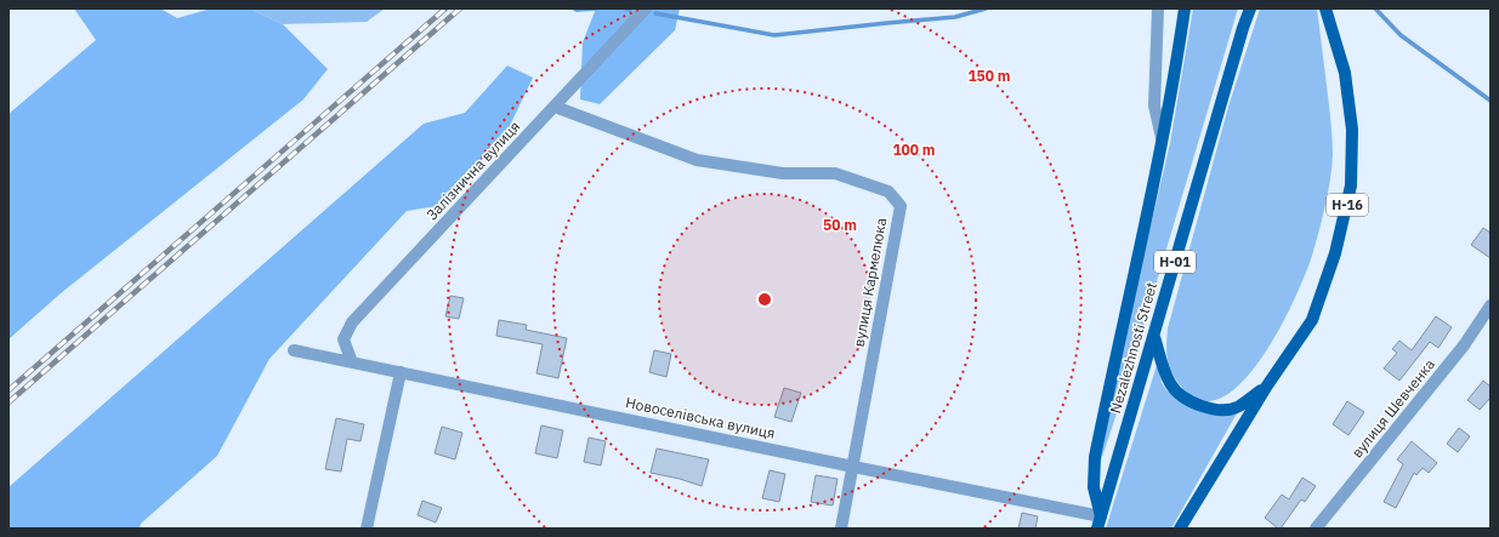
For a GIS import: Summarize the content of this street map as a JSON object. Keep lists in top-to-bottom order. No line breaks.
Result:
{"streets":{"main road":["Н-16","Н-01","Nezalezhnosti Street"],"street":["Залізнична вулиця","вулиця Кармелюка","вулиця Шевченка","Новоселівська вулиця"]},"crossings":[["Залізнична вулиця","вулиця Кармелюка"],["Залізнична вулиця","Новоселівська вулиця"],["вулиця Кармелюка","Новоселівська вулиця"],["Nezalezhnosti Street","Новоселівська вулиця"]],"rings":["150 m","100 m","50 m"]}
